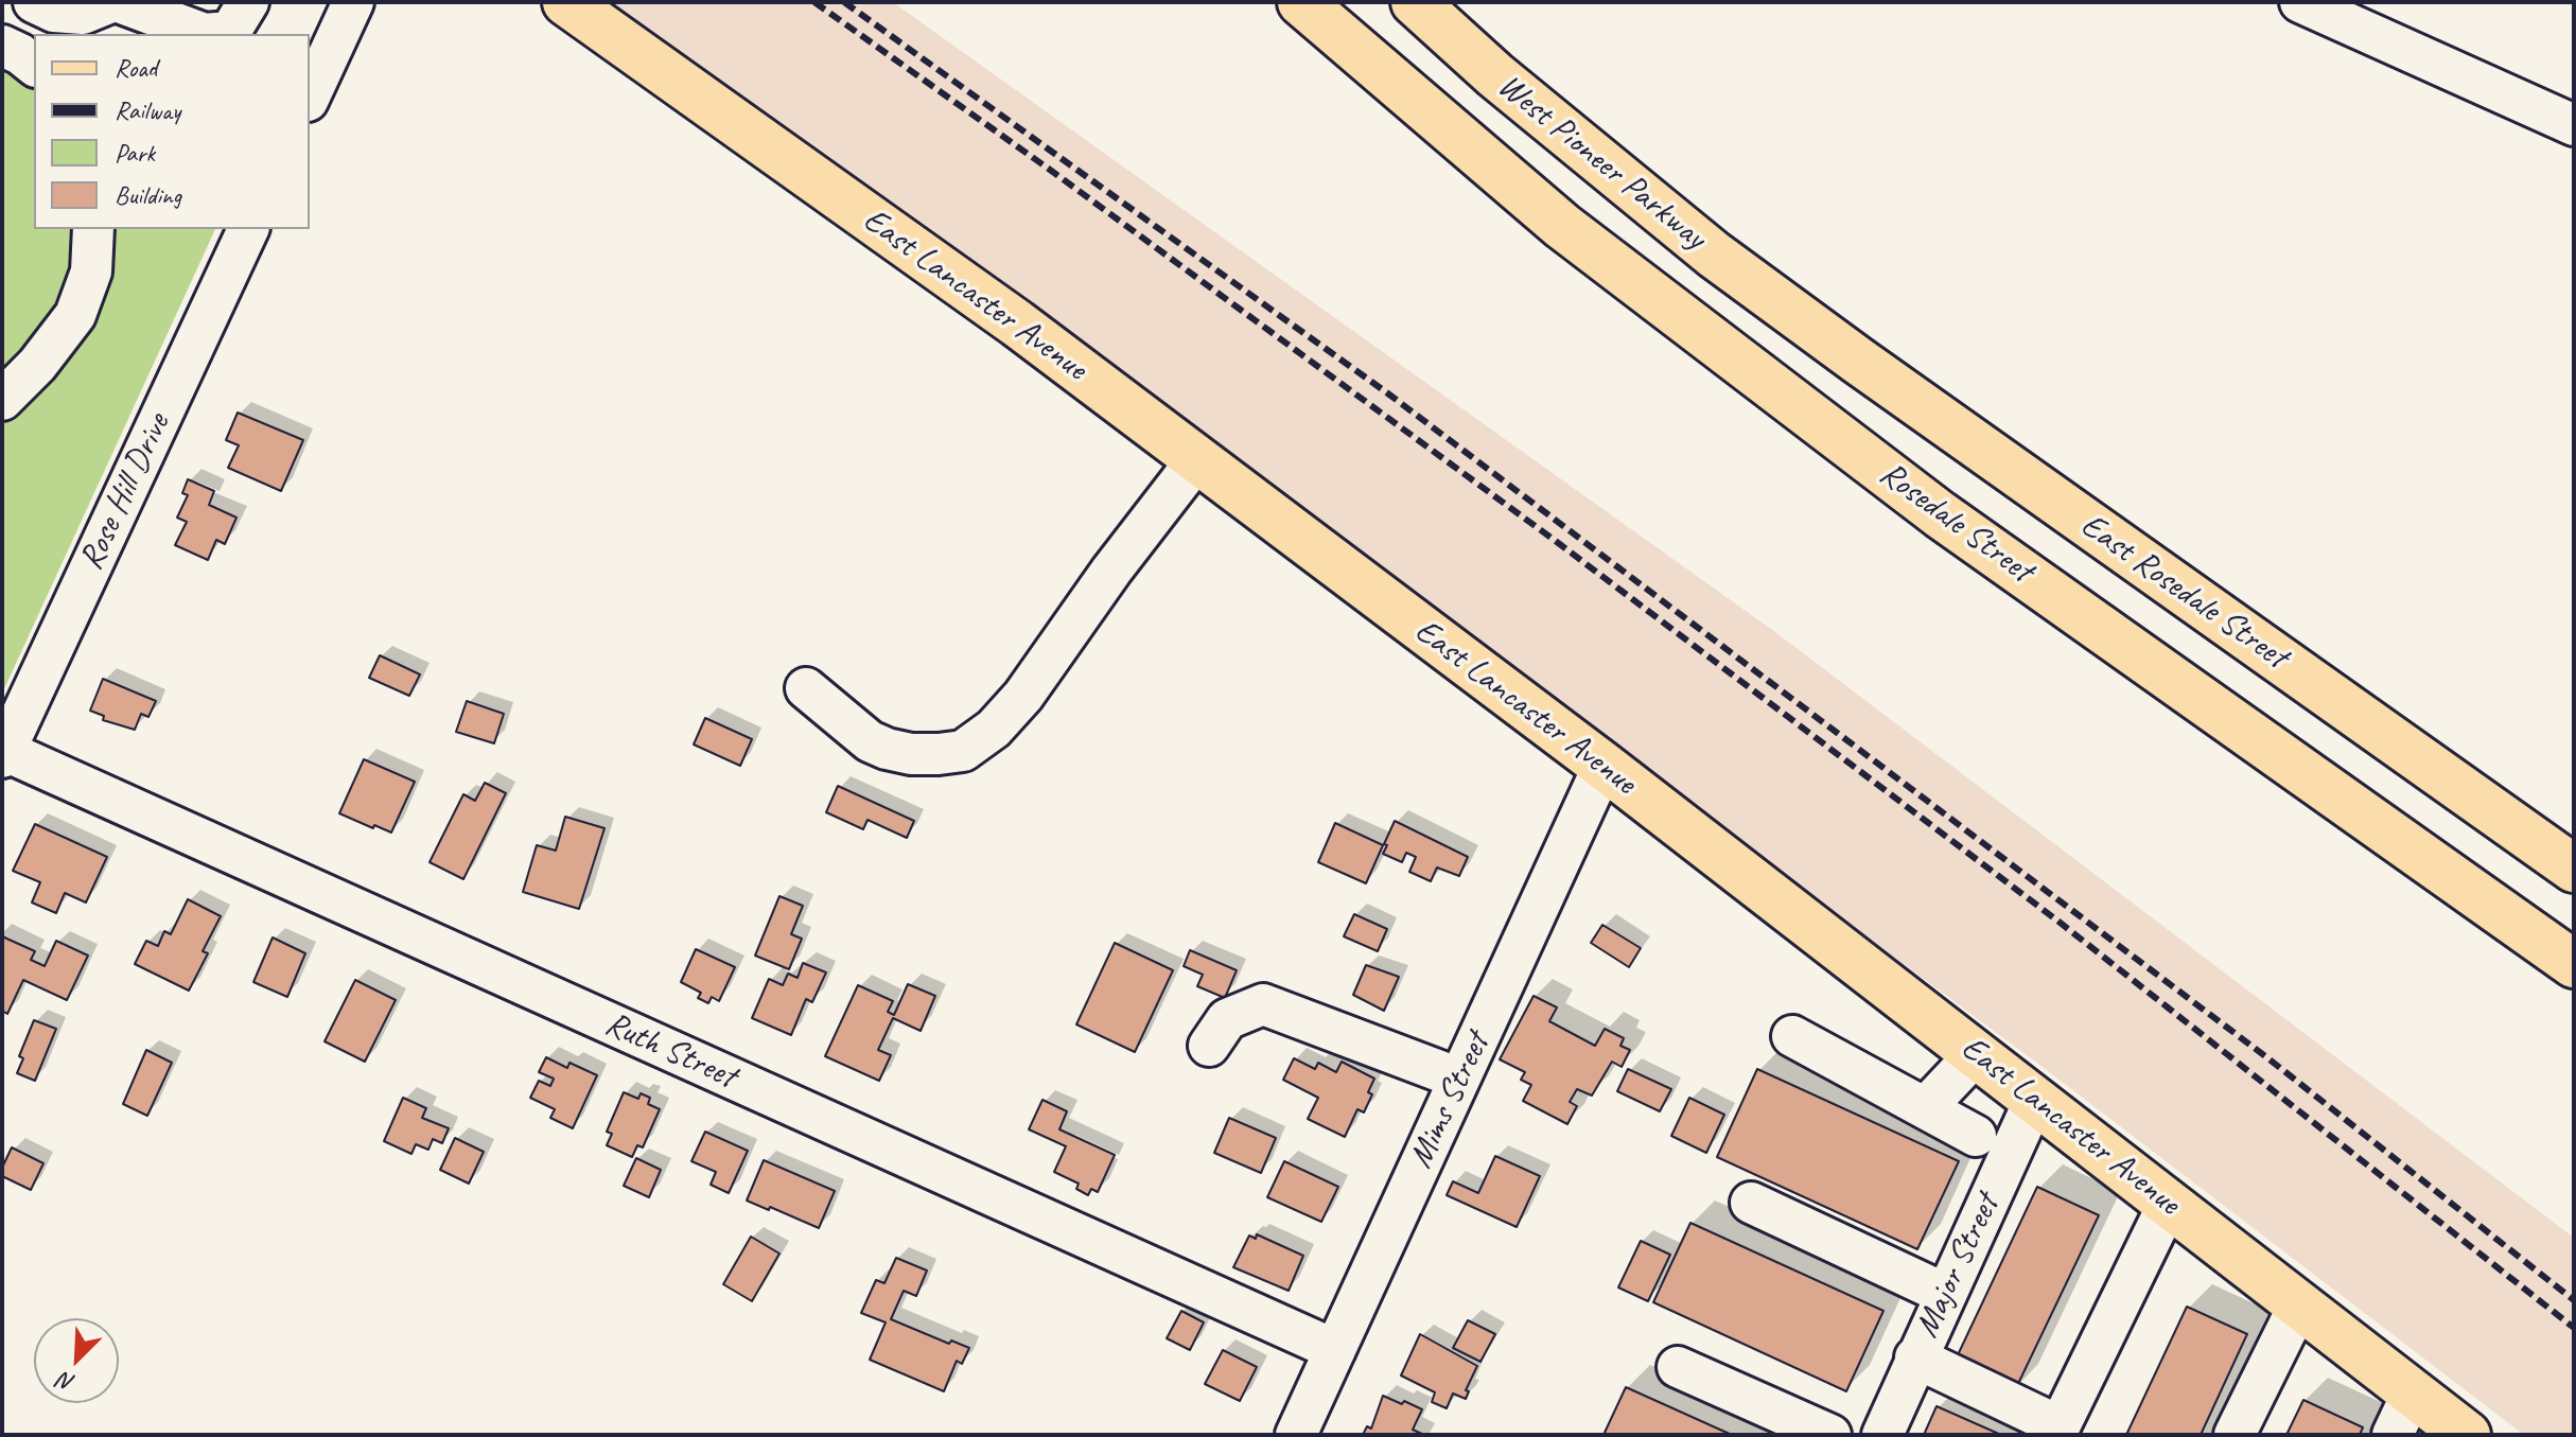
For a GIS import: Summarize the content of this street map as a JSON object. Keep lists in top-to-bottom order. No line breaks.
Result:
{"streets":{"main road":["West Pioneer Parkway","East Lancaster Avenue","Rosedale Street","East Rosedale Street"],"street":["Rose Hill Drive","Ruth Street","Mims Street","Major Street"]},"crossings":[["West Pioneer Parkway","East Rosedale Street"],["East Lancaster Avenue","Mims Street"],["East Lancaster Avenue","Major Street"],["Rose Hill Drive","Ruth Street"],["Ruth Street","Mims Street"]],"legend":["Road","Railway","Park","Building"],"north":"bottom left"}
